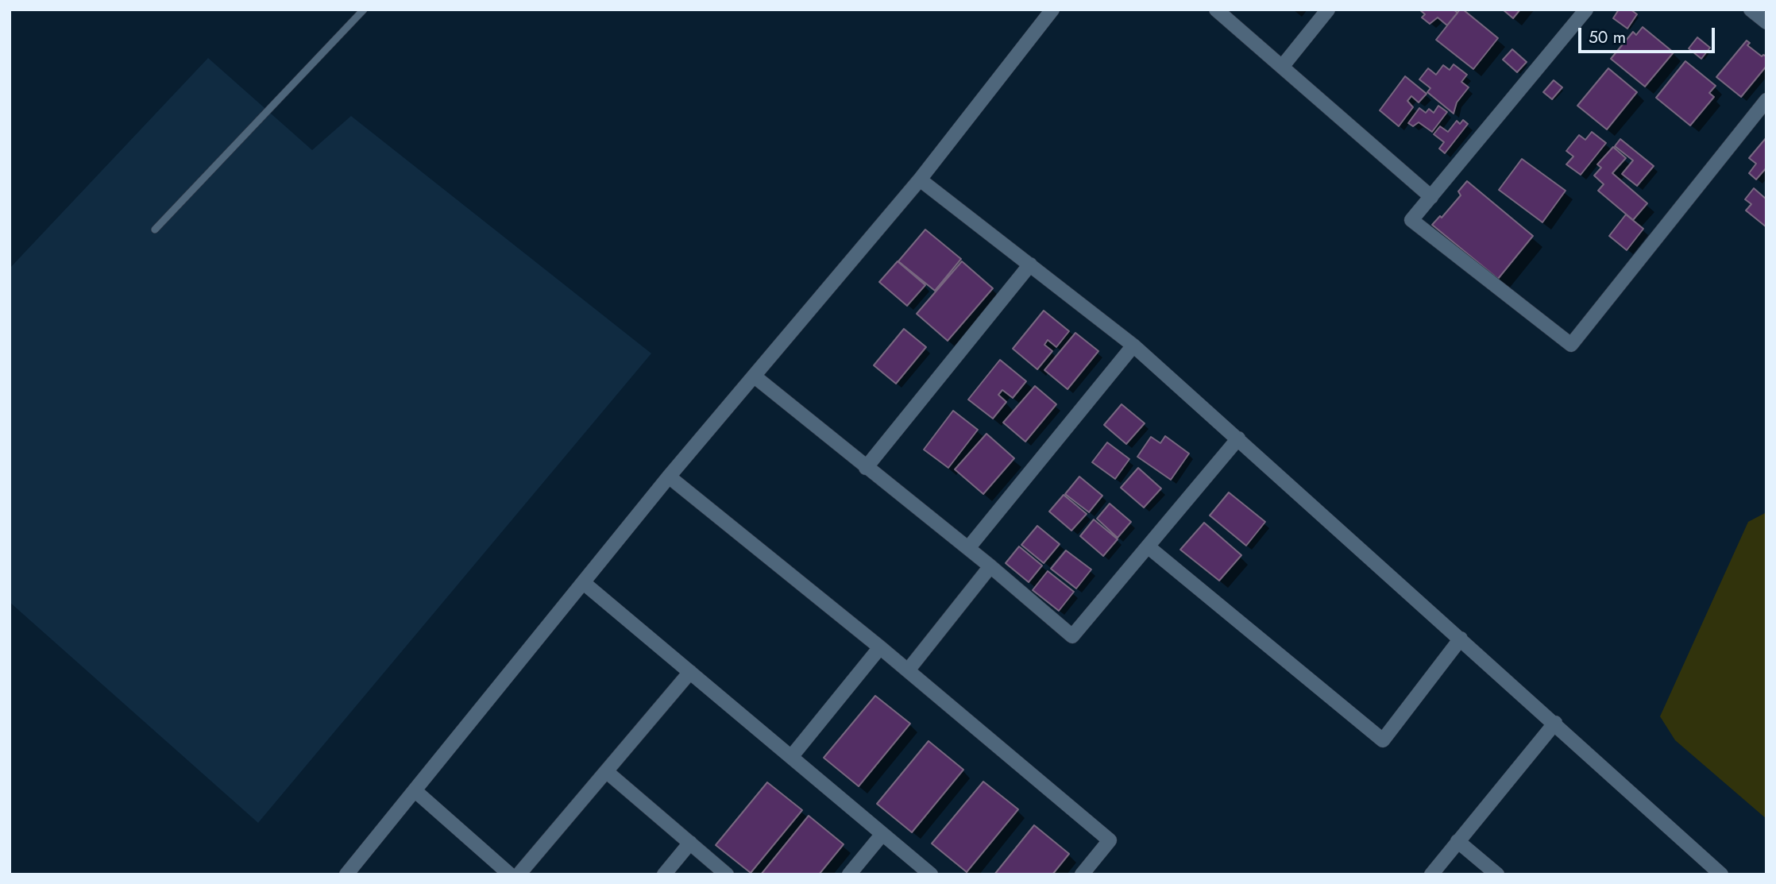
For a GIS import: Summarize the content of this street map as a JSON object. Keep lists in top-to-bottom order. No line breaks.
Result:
{"scale_bar":"50 m"}
